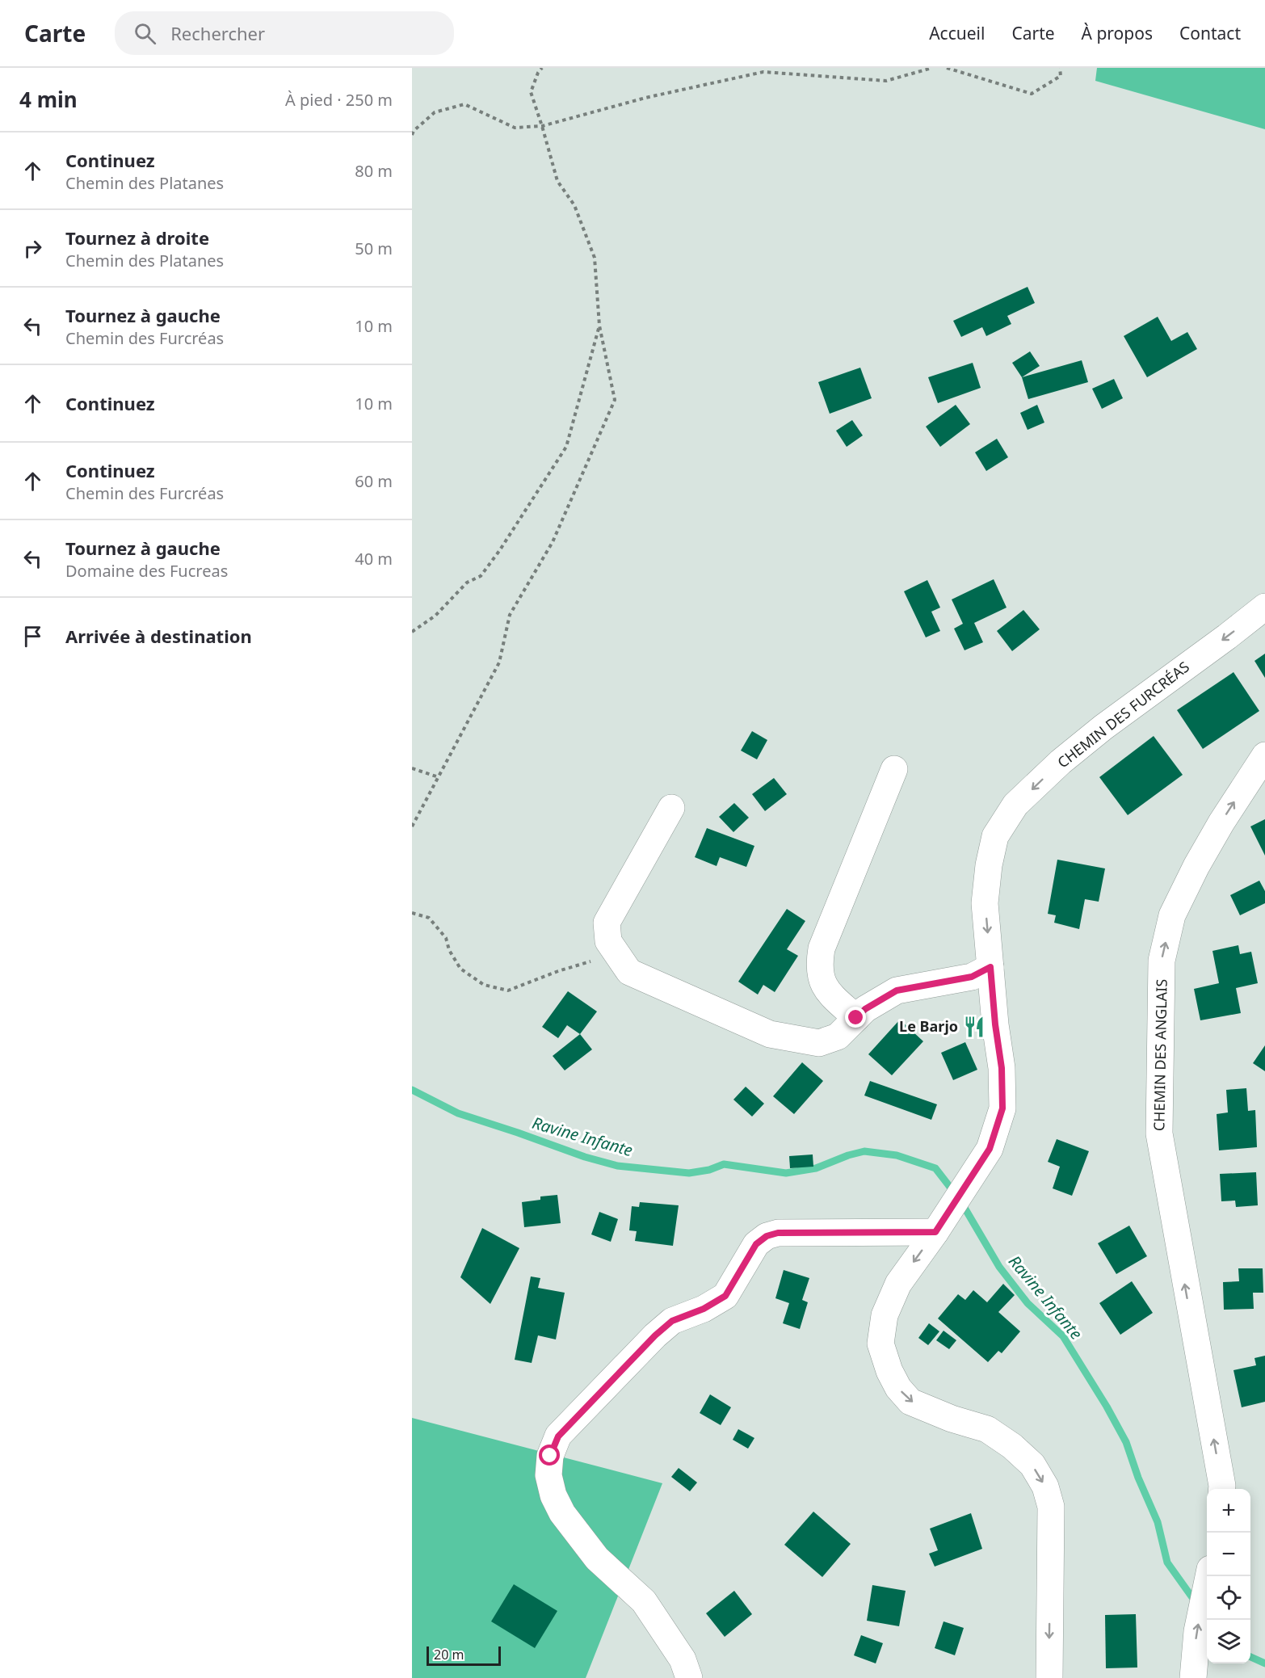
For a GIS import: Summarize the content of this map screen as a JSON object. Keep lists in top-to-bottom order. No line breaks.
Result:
{"streets":{"street":["CHEMIN DES FURCRÉAS","CHEMIN DES ANGLAIS"]},"one_way":["CHEMIN DES FURCRÉAS","CHEMIN DES ANGLAIS"],"water":["Ravine Infante"],"places":{"restaurant":["Le Barjo"]},"scale_bar":"20 m","page":{"header":"Carte","search":"Rechercher","nav":["Accueil","Carte","À propos","Contact"],"heading":["4 min","À pied · 250 m"],"list":[["Continuez","Chemin des Platanes","80 m"],["Tournez à droite","Chemin des Platanes","50 m"],["Tournez à gauche","Chemin des Furcréas","10 m"],["Continuez","10 m"],["Continuez","Chemin des Furcréas","60 m"],["Tournez à gauche","Domaine des Fucreas","40 m"],"Arrivée à destination"],"map_buttons":["+","−"],"scale":"20 m"}}
